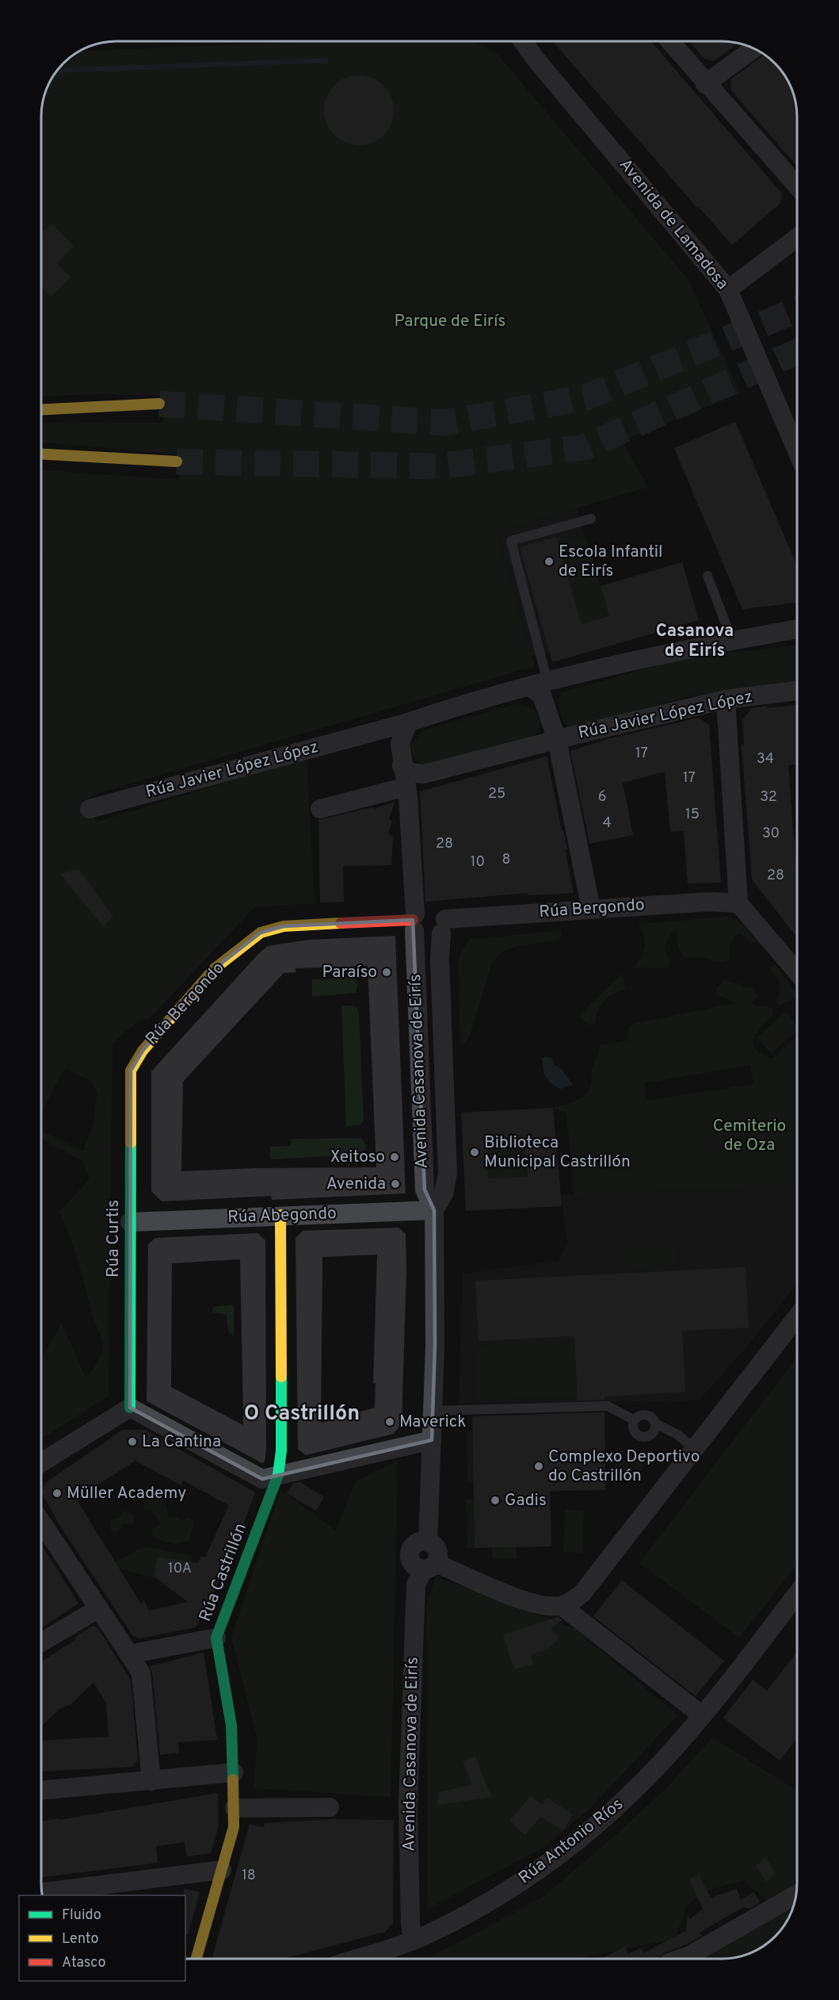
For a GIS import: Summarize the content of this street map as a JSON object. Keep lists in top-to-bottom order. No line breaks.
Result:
{"streets":{"street":["Avenida de Lamadosa","Rúa Javier López López","Rúa Bergondo","Avenida Casanova de Eirís","Rúa Abegondo","Rúa Curtis","Rúa Castrillón","Rúa Antonio Ríos"]},"crossings":[["Rúa Javier López López","Avenida Casanova de Eirís"],["Rúa Bergondo","Avenida Casanova de Eirís"],["Rúa Bergondo","Rúa Curtis"],["Avenida Casanova de Eirís","Rúa Abegondo"],["Avenida Casanova de Eirís","Rúa Antonio Ríos"],["Rúa Abegondo","Rúa Curtis"],["Rúa Abegondo","Rúa Castrillón"]],"districts":["Casanova de Eirís","O Castrillón"],"parks":["Parque de Eirís","Cemiterio de Oza"],"places":["Escola Infantil de Eirís","Paraíso","Biblioteca Municipal Castrillón","Xeitoso","Avenida","Maverick","La Cantina","Complexo Deportivo do Castrillón","Müller Academy","Gadis"],"house_numbers":["17","34","17","25","6","32","15","4","30","28","8","10","28","10A","18"],"legend":["Fluido","Lento","Atasco"]}
